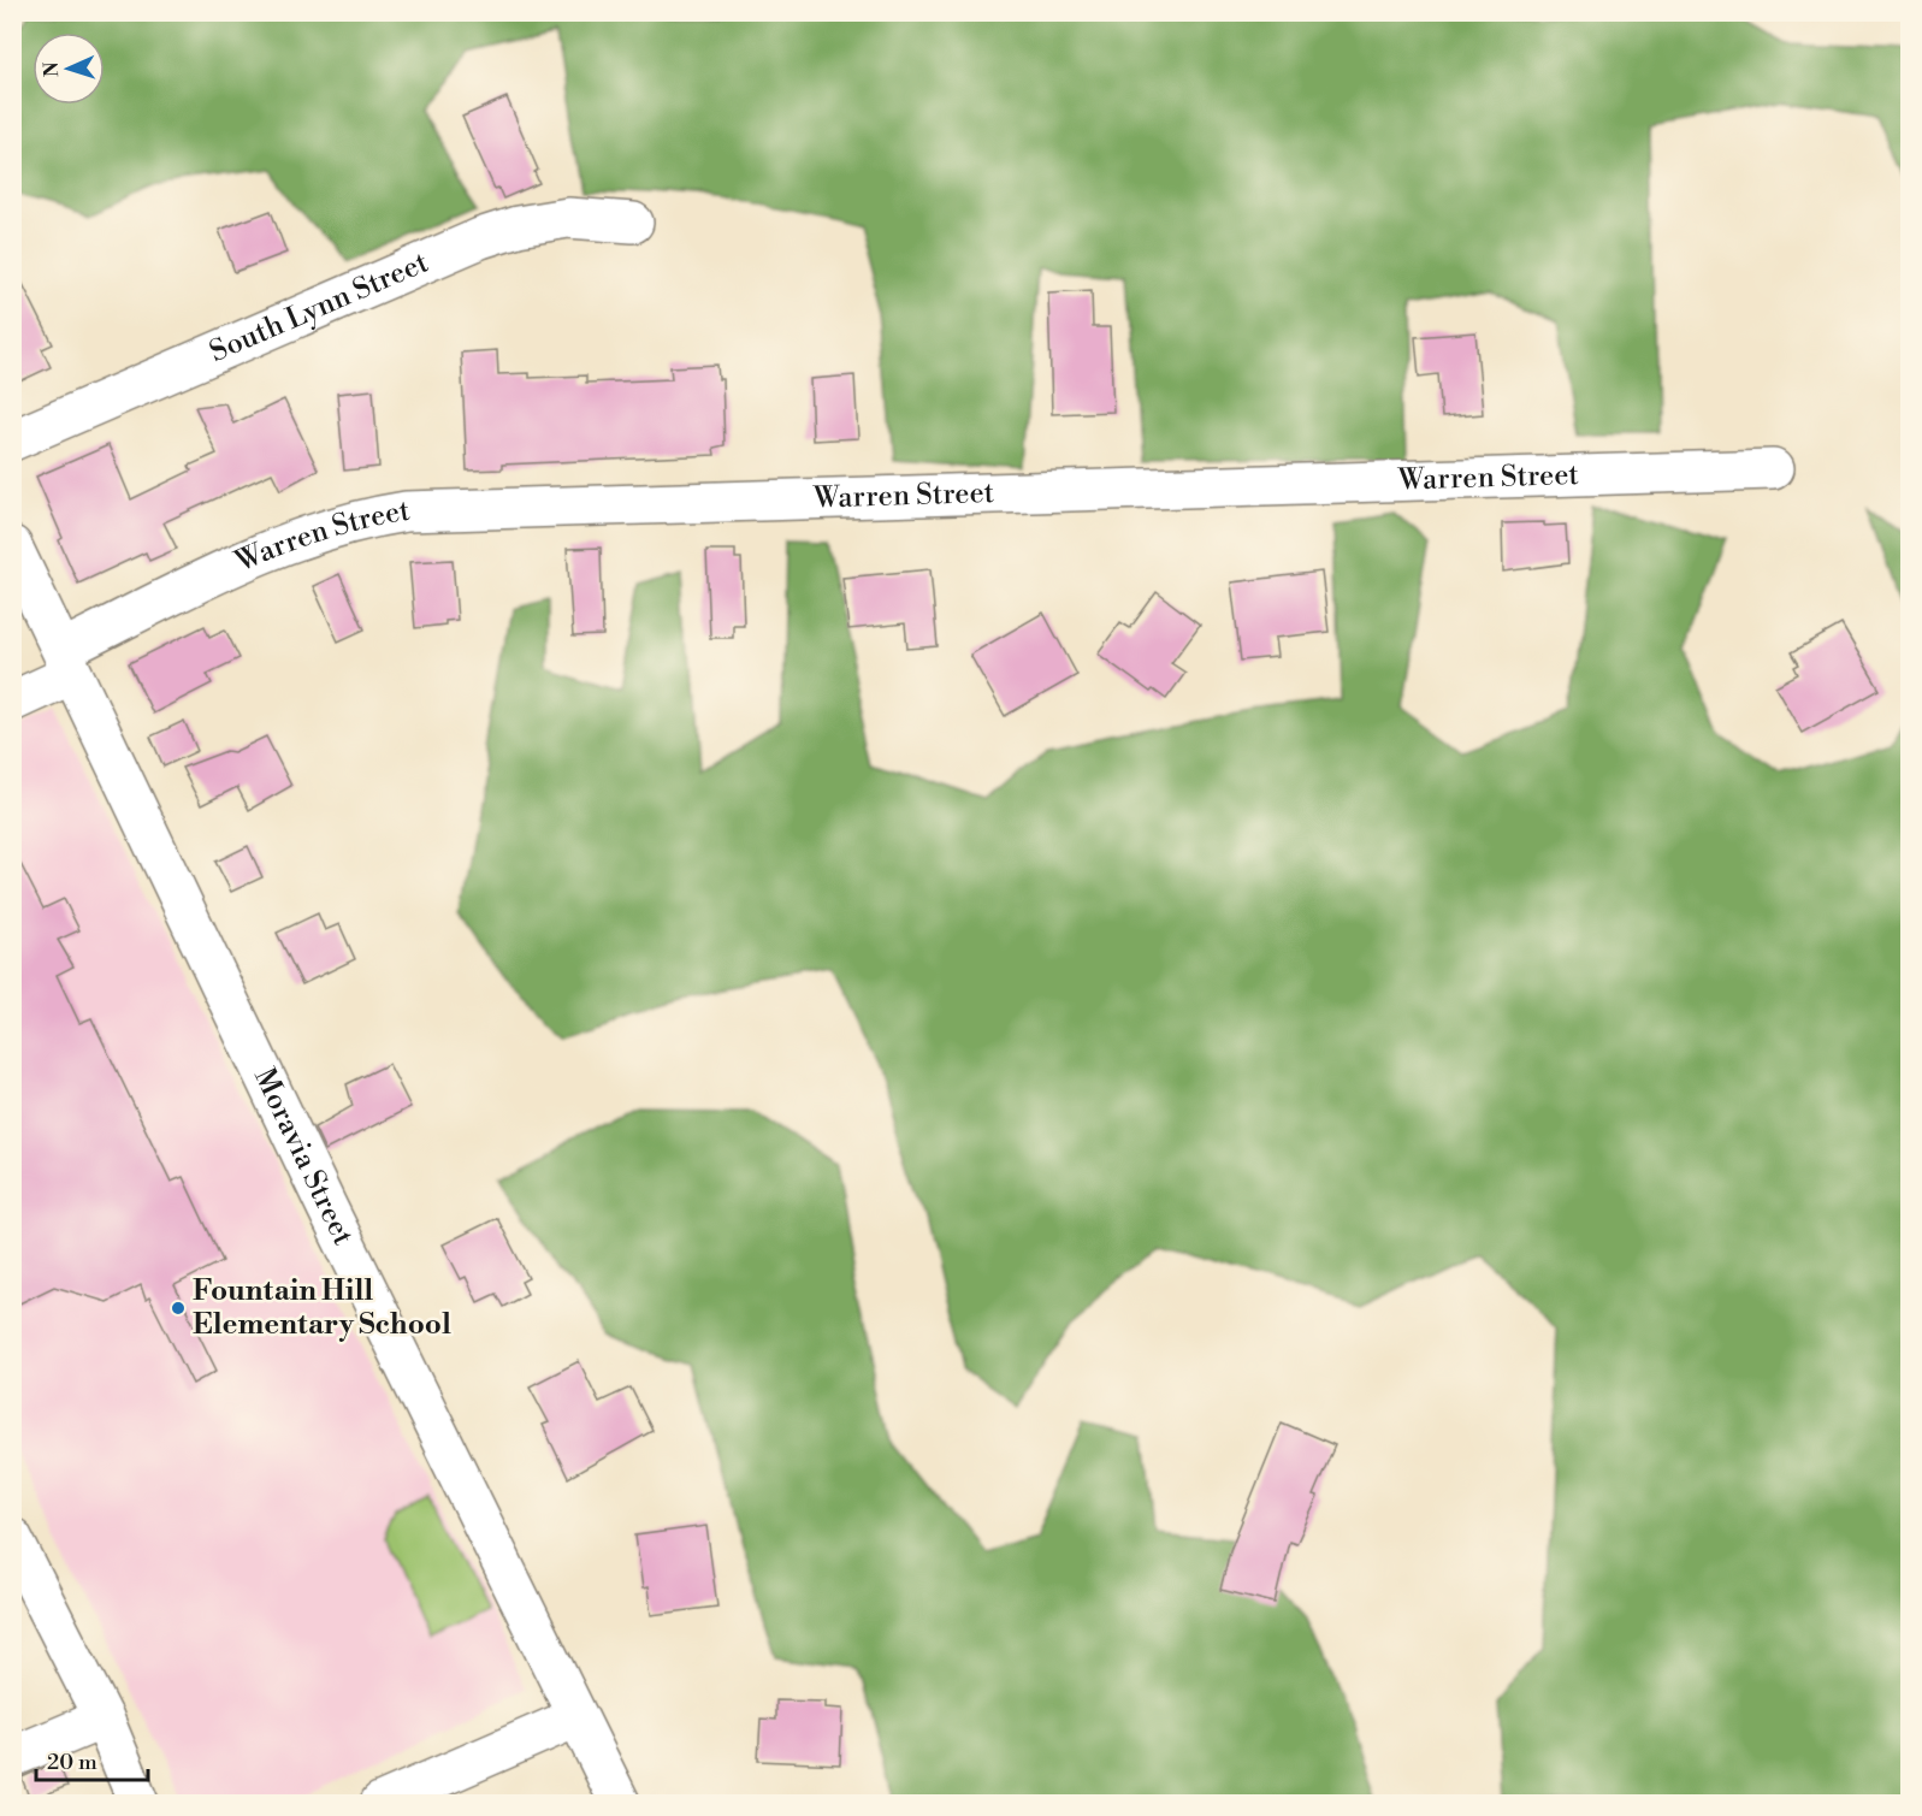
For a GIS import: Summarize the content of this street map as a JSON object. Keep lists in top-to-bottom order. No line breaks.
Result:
{"streets":{"street":["South Lynn Street","Warren Street","Moravia Street"]},"crossings":[["Warren Street","Moravia Street"]],"places":["Fountain Hill Elementary School"],"scale_bar":"20 m","north":"left"}
